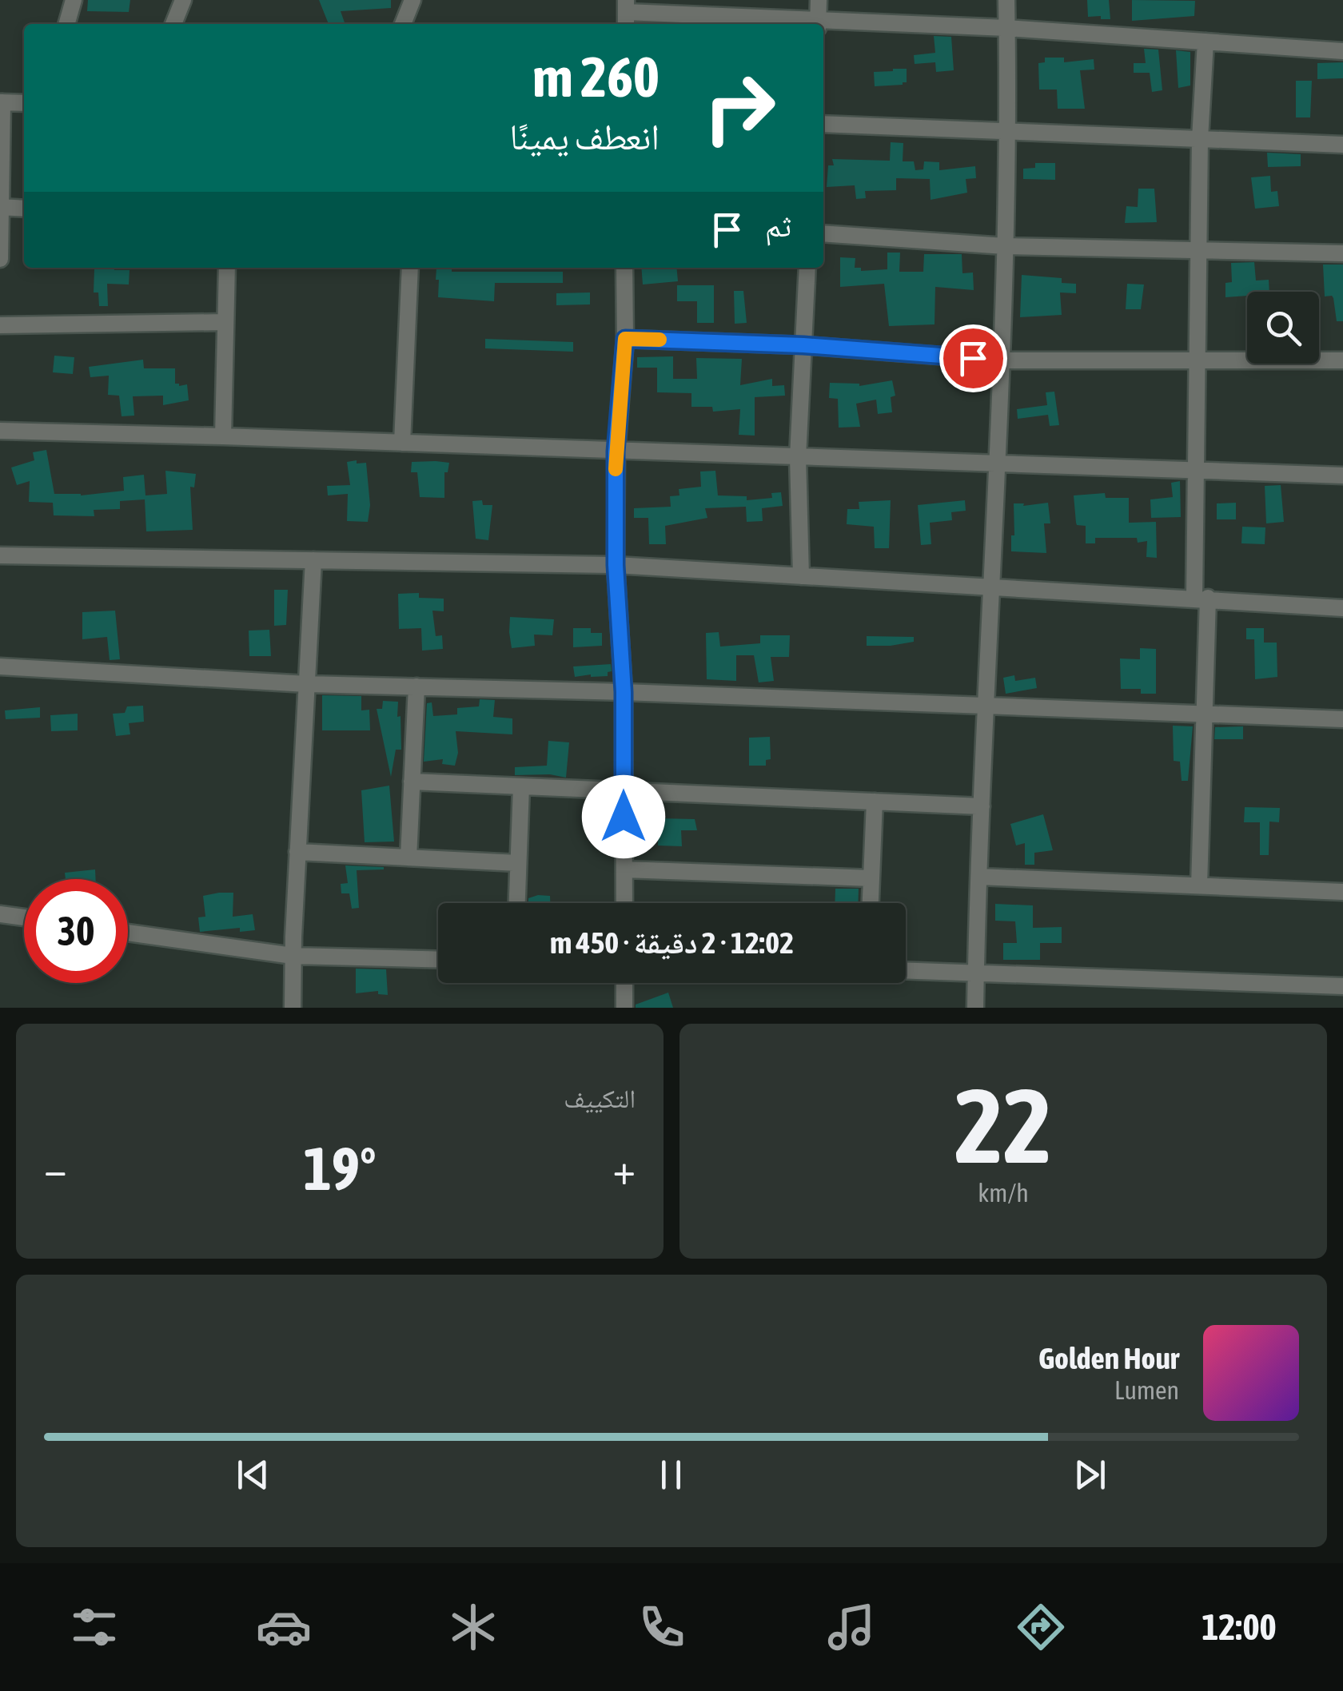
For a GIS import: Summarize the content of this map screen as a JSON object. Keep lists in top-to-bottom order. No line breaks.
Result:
{"page":{"turn":["260 m","انعطف يمينًا"],"then":"ثم","limit":"30","trip":"12:02 · 2 دقيقة · 450 m","tile":[["22","km/h"],"التكييف"],"heat":["−","19°","+"],"song":["Golden Hour","Lumen"],"tabs":"12:00"}}
